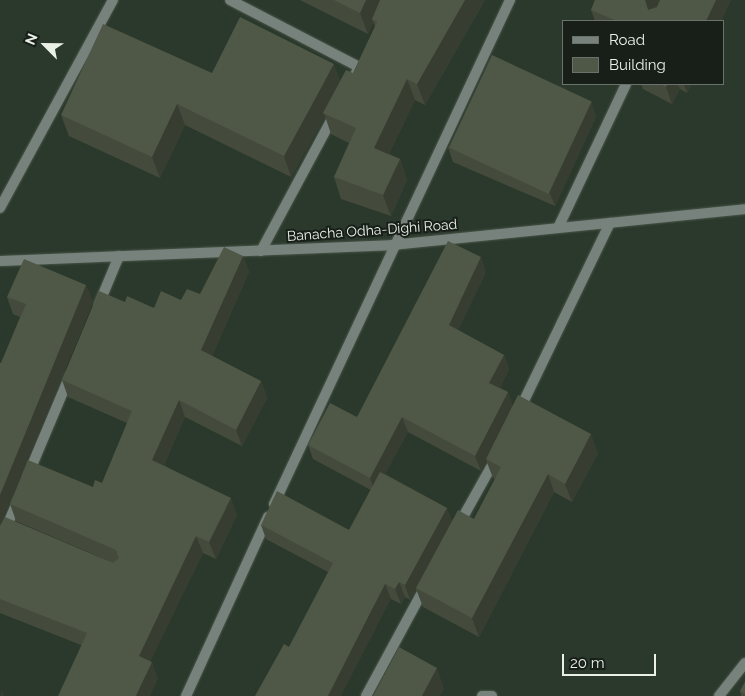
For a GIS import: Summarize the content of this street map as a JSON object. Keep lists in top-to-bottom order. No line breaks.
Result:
{"streets":{"street":["Banacha Odha-Dighi Road"]},"legend":["Road","Building"],"scale_bar":"20 m","north":"top left"}
